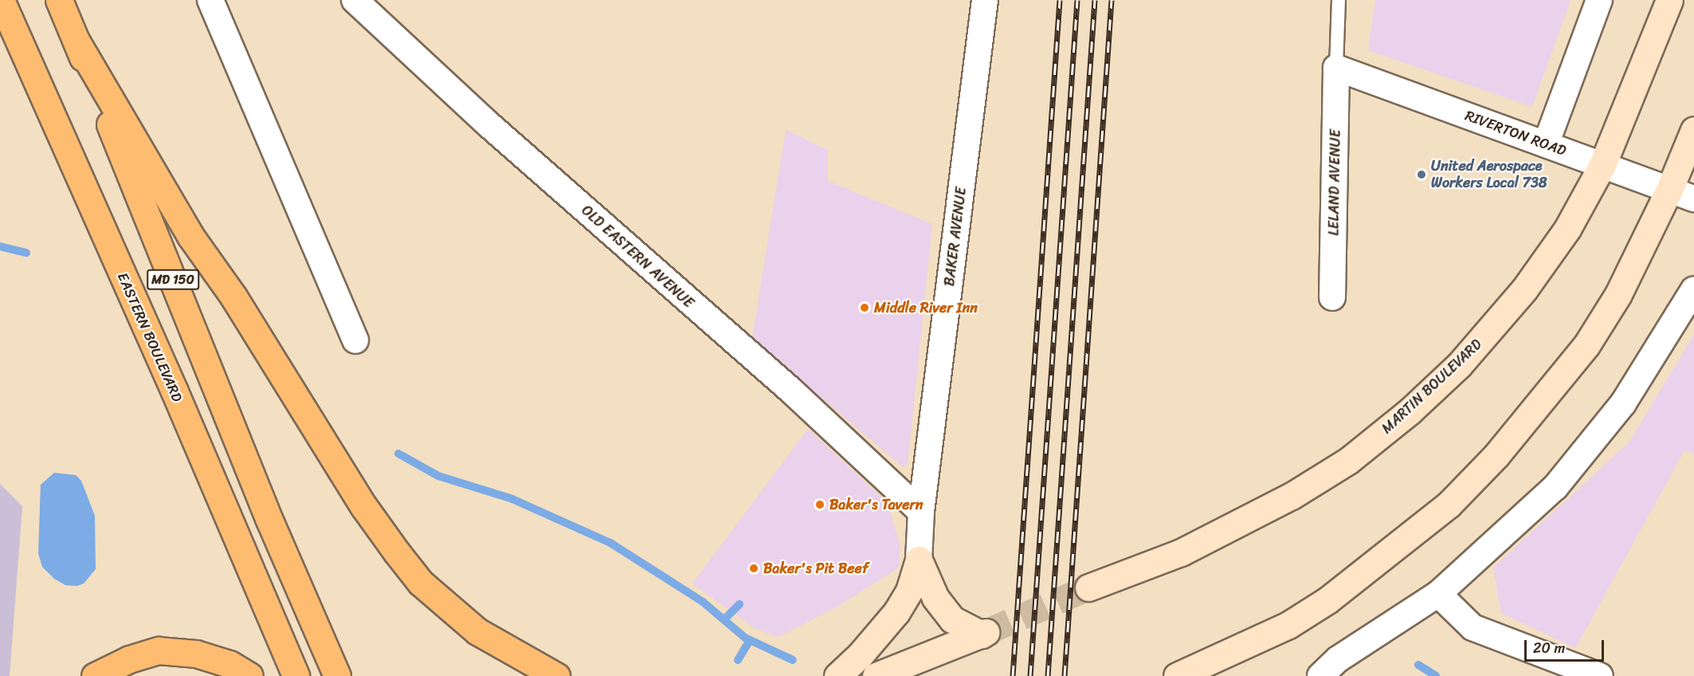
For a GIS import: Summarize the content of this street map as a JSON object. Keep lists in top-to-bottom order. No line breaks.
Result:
{"streets":{"main road":["MD 150","EASTERN BOULEVARD","MARTIN BOULEVARD"],"street":["RIVERTON ROAD","LELAND AVENUE","BAKER AVENUE","OLD EASTERN AVENUE"]},"crossings":[["RIVERTON ROAD","LELAND AVENUE"],["RIVERTON ROAD","MARTIN BOULEVARD"],["BAKER AVENUE","OLD EASTERN AVENUE"]],"places":["United Aerospace Workers Local 738","Middle River Inn","Baker's Tavern","Baker's Pit Beef"],"scale_bar":"20 m"}
